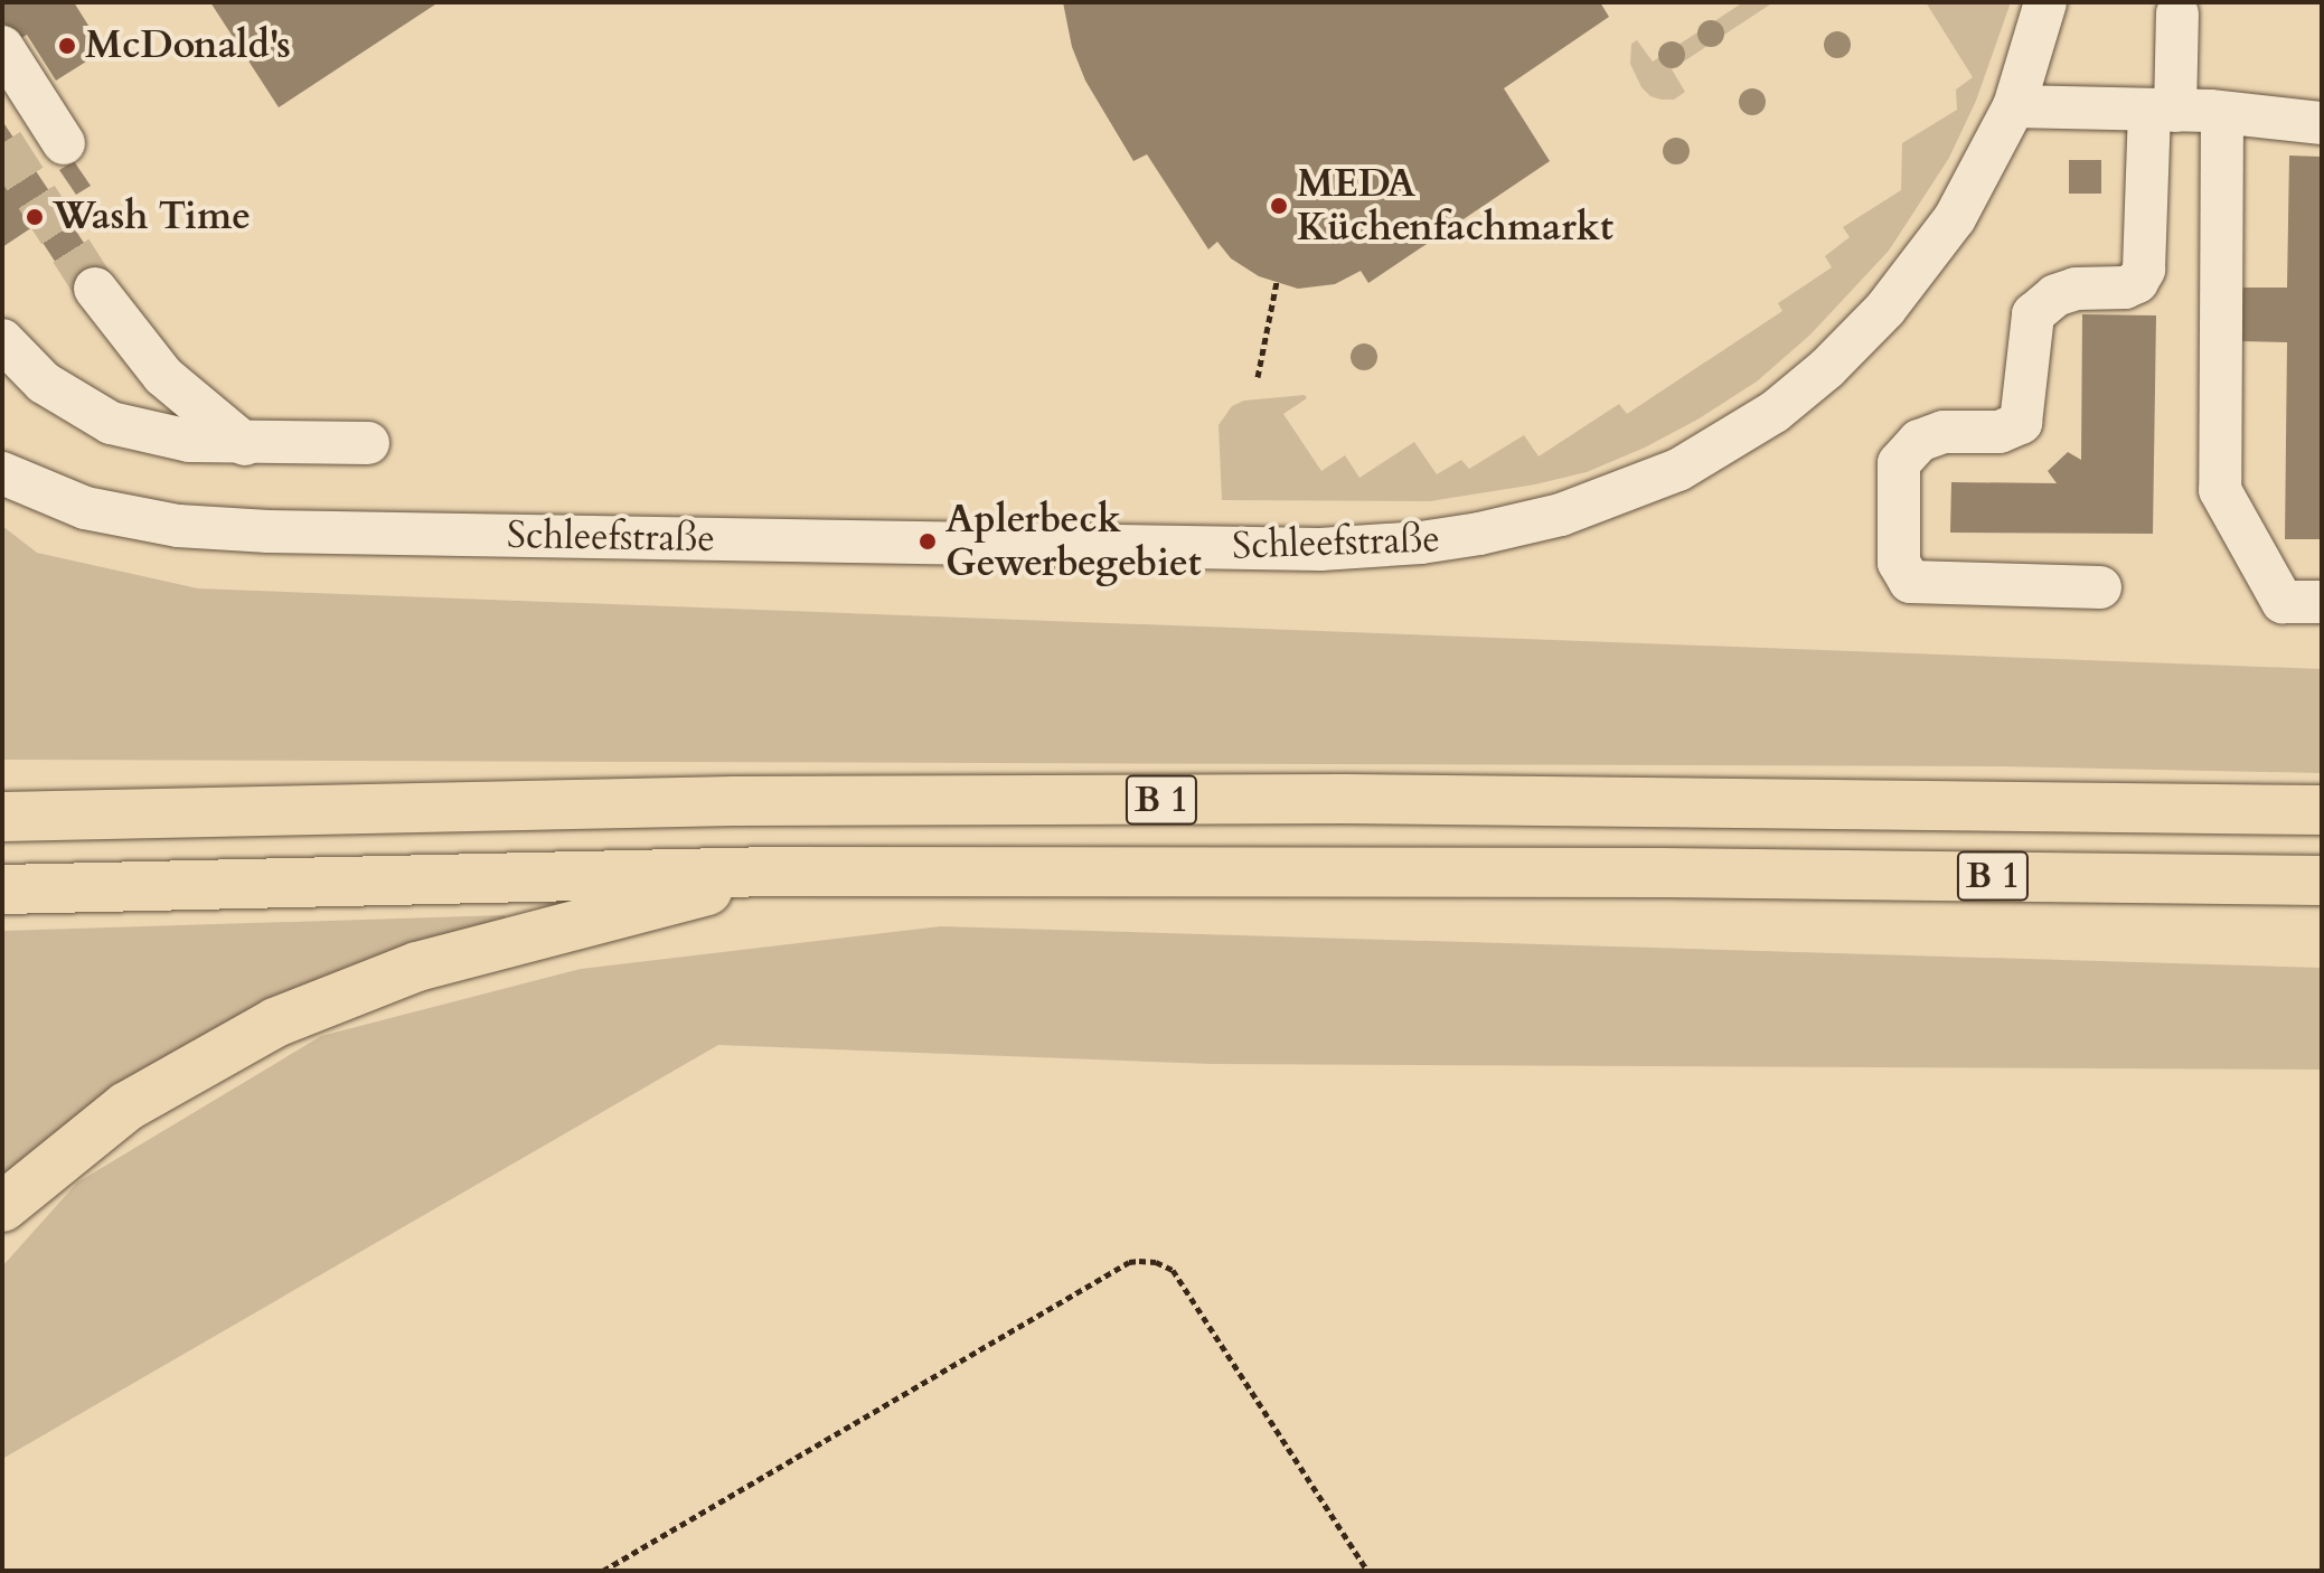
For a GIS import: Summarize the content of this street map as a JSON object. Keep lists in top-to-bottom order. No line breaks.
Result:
{"streets":{"highway":["B 1"],"street":["Schleefstraße"]},"places":["McDonald's","MEDA Küchenfachmarkt","Wash Time","Aplerbeck Gewerbegebiet"]}
